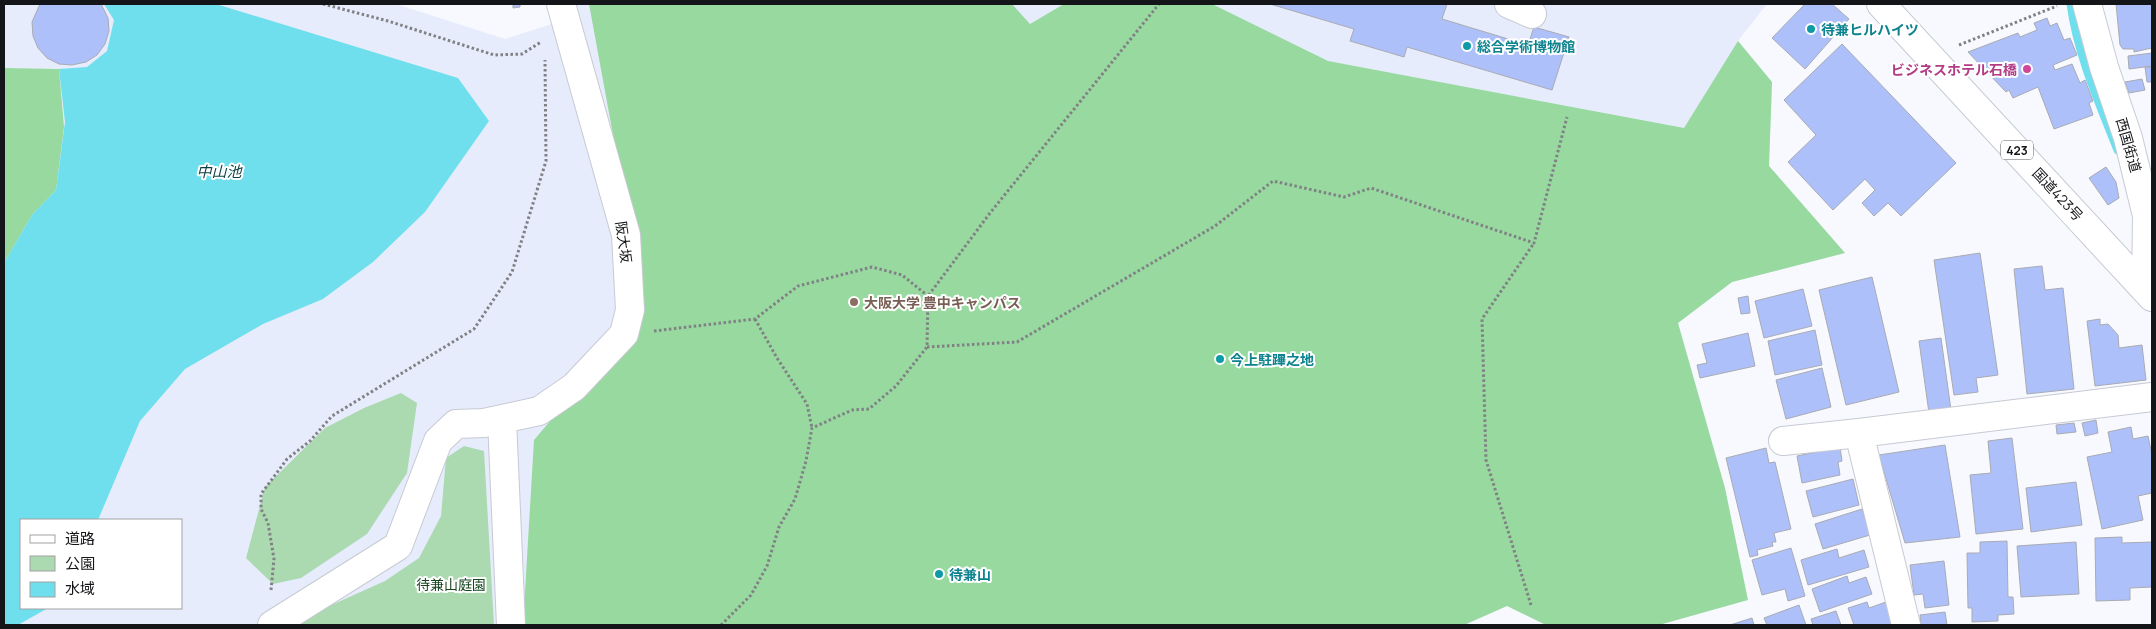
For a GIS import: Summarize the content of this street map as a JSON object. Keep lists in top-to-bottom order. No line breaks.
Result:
{"streets":{"main road":["西国街道","423","国道423号","阪大坂"]},"crossings":[["西国街道","国道423号"]],"water":["中山池"],"parks":["待兼山庭園"],"places":["待兼ヒルハイツ","総合学術博物館","ビジネスホテル石橋","大阪大学 豊中キャンパス","今上駐蹕之地","待兼山"],"legend":["道路","公園","水域"]}
